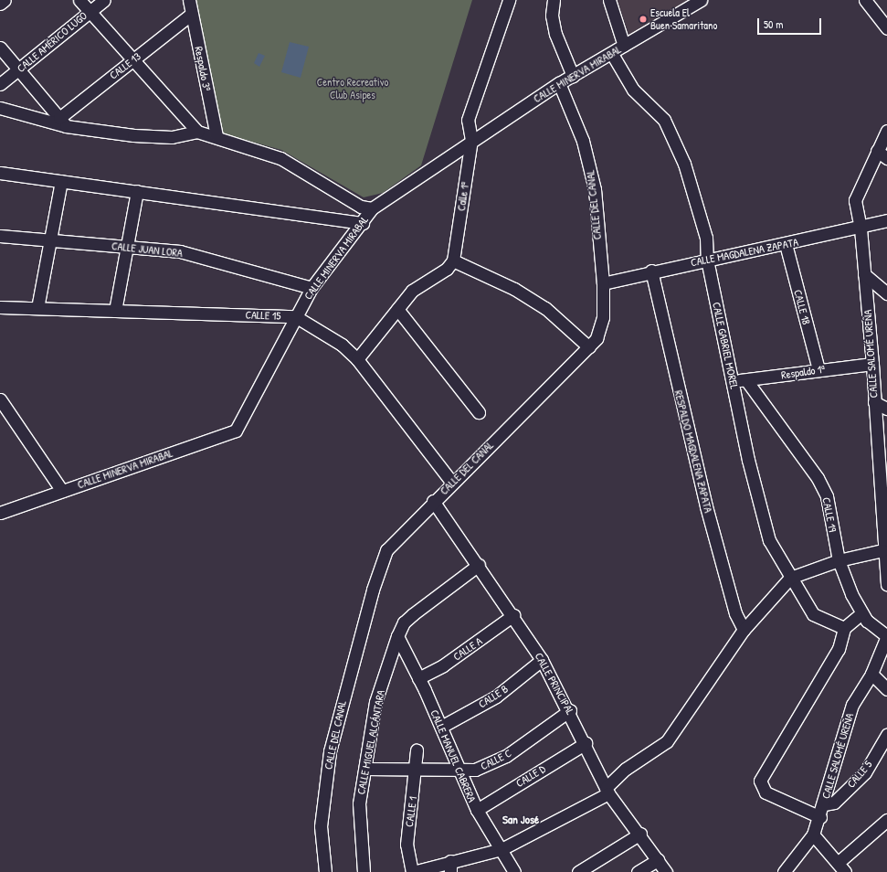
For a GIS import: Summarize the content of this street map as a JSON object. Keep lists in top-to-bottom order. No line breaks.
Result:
{"streets":{"street":["CALLE AMÉRICO LUGO","CALLE 13","Respaldo 3ª","CALLE MINERVA MIRABAL","Calle 1ª","CALLE DEL CANAL","CALLE JUAN LORA","CALLE MAGDALENA ZAPATA","CALLE 18","CALLE 15","CALLE GABRIEL MOREL","CALLE SALOMÉ UREÑA","Respaldo 1ª","RESPALDO MAGDALENA ZAPATA","CALLE 19","CALLE A","CALLE PRINCIPAL","CALLE B","CALLE MIGUEL ALCÁNTARA","CALLE MANUEL CABRERA","CALLE C","CALLE 5","CALLE D","CALLE 1"]},"crossings":[["CALLE 13","Respaldo 3ª"],["CALLE MINERVA MIRABAL","Calle 1ª"],["CALLE MINERVA MIRABAL","CALLE DEL CANAL"],["CALLE MINERVA MIRABAL","CALLE JUAN LORA"],["CALLE MINERVA MIRABAL","CALLE 15"],["CALLE MINERVA MIRABAL","CALLE GABRIEL MOREL"],["CALLE DEL CANAL","CALLE MAGDALENA ZAPATA"],["CALLE DEL CANAL","CALLE 15"],["CALLE DEL CANAL","CALLE PRINCIPAL"],["CALLE MAGDALENA ZAPATA","CALLE 18"],["CALLE MAGDALENA ZAPATA","CALLE GABRIEL MOREL"],["CALLE MAGDALENA ZAPATA","CALLE SALOMÉ UREÑA"],["CALLE MAGDALENA ZAPATA","RESPALDO MAGDALENA ZAPATA"],["CALLE 18","Respaldo 1ª"],["CALLE GABRIEL MOREL","Respaldo 1ª"],["CALLE SALOMÉ UREÑA","Respaldo 1ª"],["CALLE SALOMÉ UREÑA","CALLE 19"],["CALLE SALOMÉ UREÑA","CALLE 5"],["Respaldo 1ª","CALLE 19"],["CALLE A","CALLE PRINCIPAL"],["CALLE A","CALLE MANUEL CABRERA"],["CALLE PRINCIPAL","CALLE B"],["CALLE PRINCIPAL","CALLE MIGUEL ALCÁNTARA"],["CALLE PRINCIPAL","CALLE C"],["CALLE PRINCIPAL","CALLE D"],["CALLE B","CALLE MANUEL CABRERA"],["CALLE MIGUEL ALCÁNTARA","CALLE MANUEL CABRERA"],["CALLE MIGUEL ALCÁNTARA","CALLE C"],["CALLE MANUEL CABRERA","CALLE C"],["CALLE MANUEL CABRERA","CALLE D"],["CALLE C","CALLE 1"]],"districts":["San José"],"parks":["Centro Recreativo Club Asipes"],"places":["Escuela El Buen Samaritano"],"scale_bar":"50 m"}
